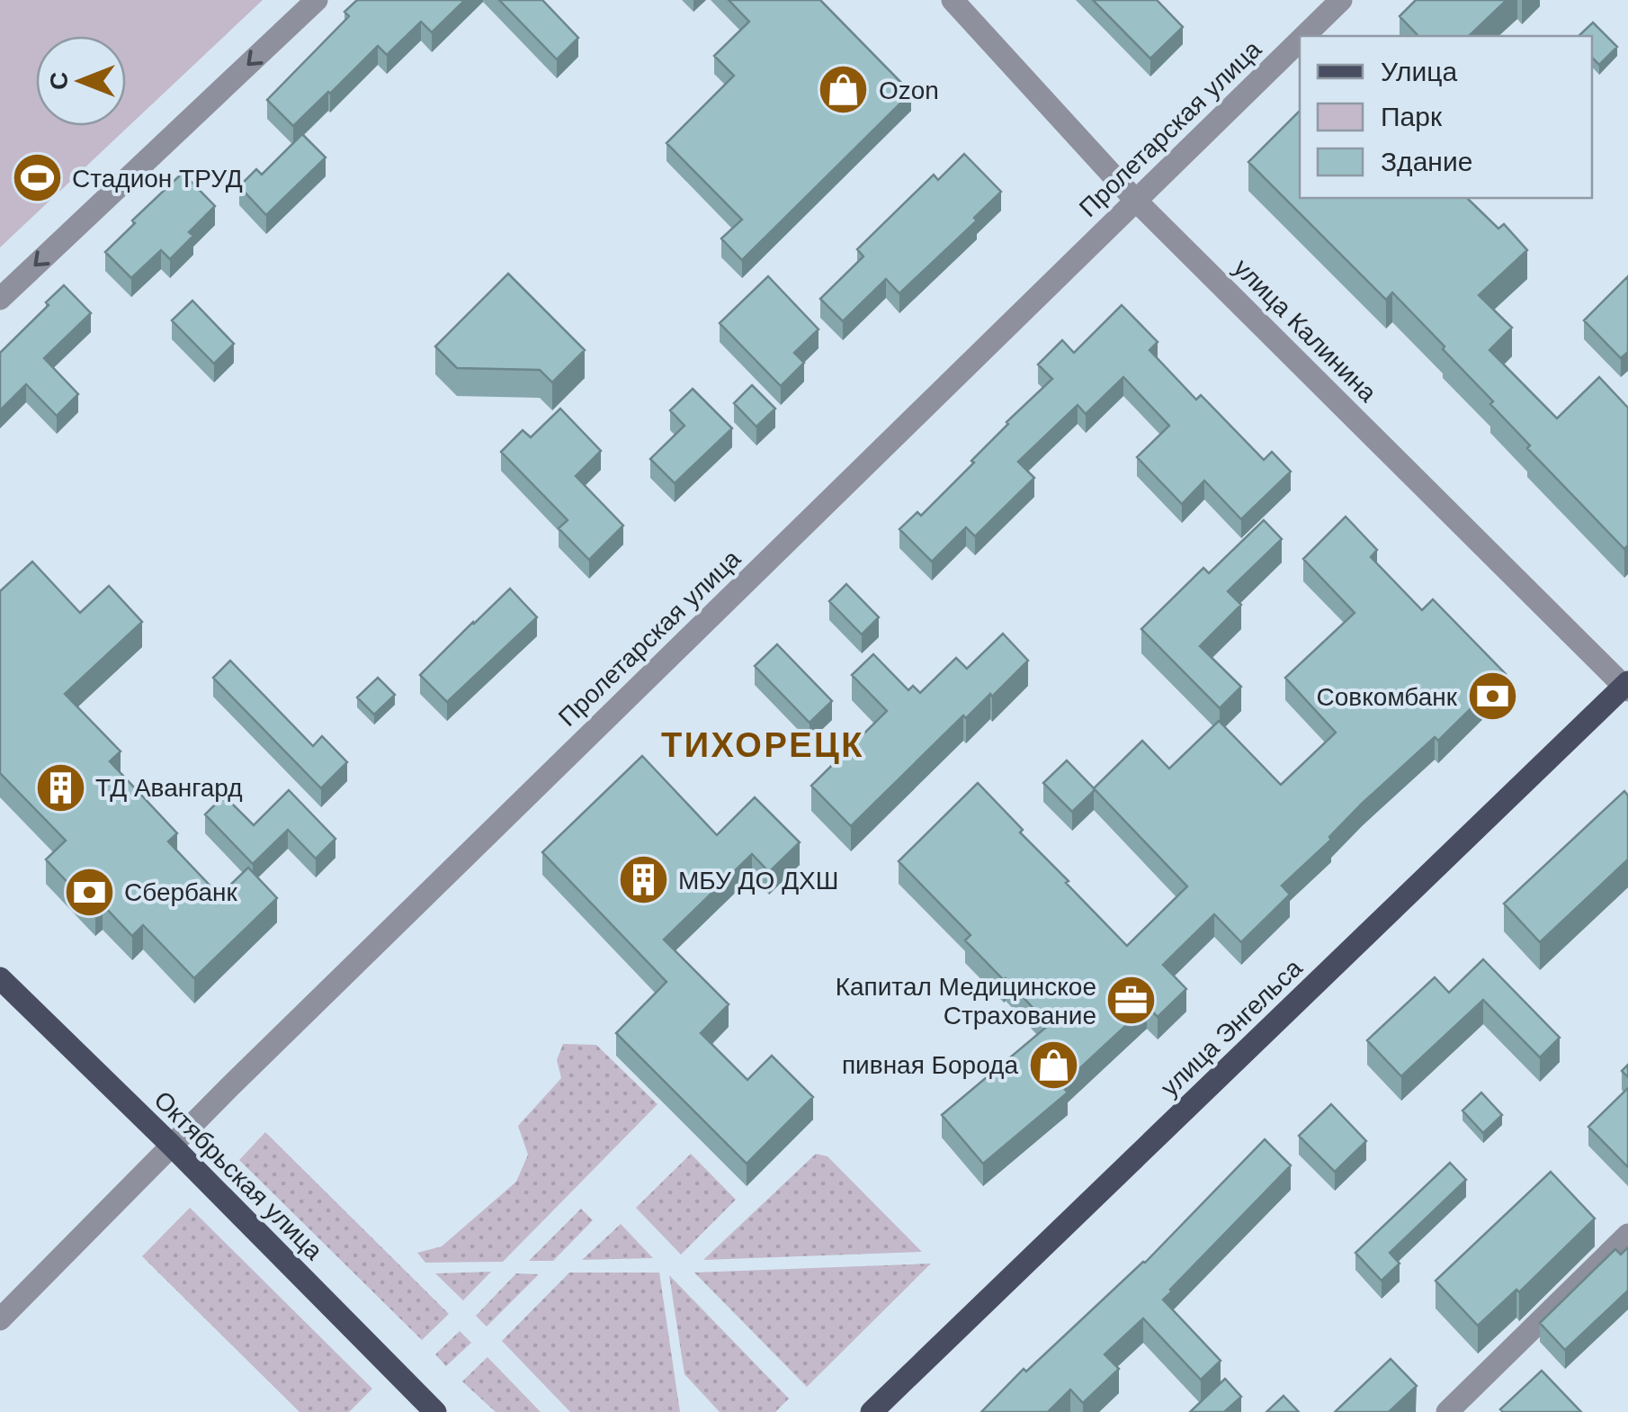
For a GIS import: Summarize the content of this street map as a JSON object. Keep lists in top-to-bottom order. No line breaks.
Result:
{"streets":{"main road":["улица Энгельса","Октябрьская улица"],"street":["Пролетарская улица","улица Калинина"]},"crossings":[["Пролетарская улица","улица Калинина"],["Пролетарская улица","Октябрьская улица"],["улица Калинина","улица Энгельса"]],"districts":["ТИХОРЕЦК"],"places":{"shop":["Ozon","пивная Борода"],"sports":["Стадион ТРУД"],"bank":["Совкомбанк","Сбербанк"],"building":["ТД Авангард","МБУ ДО ДХШ"],"office":["Капитал Медицинское Страхование"]},"legend":["Улица","Парк","Здание"],"north":"left"}
